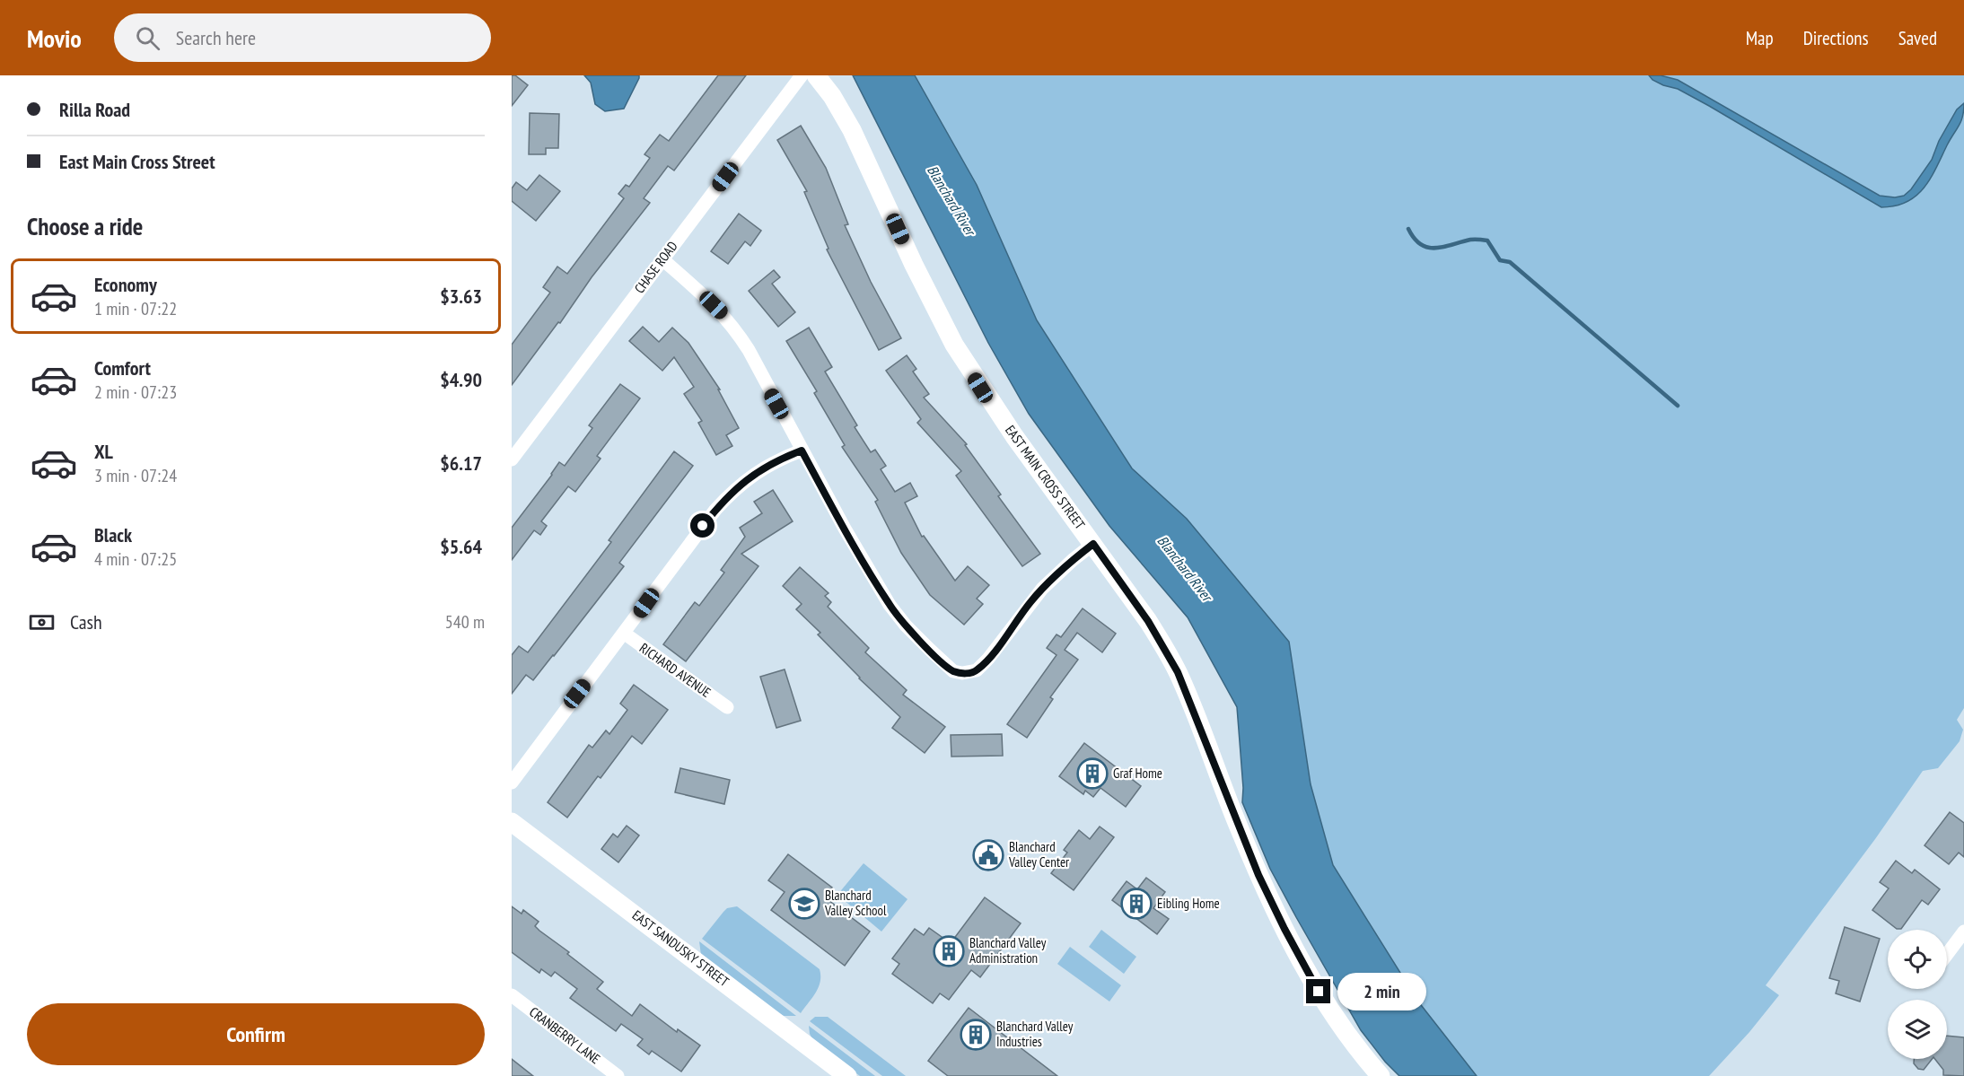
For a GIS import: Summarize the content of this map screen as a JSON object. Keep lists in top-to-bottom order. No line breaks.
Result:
{"streets":{"main road":["EAST MAIN CROSS STREET","EAST SANDUSKY STREET"],"street":["CHASE ROAD","RICHARD AVENUE","CRANBERRY LANE"]},"water":["Blanchard River"],"places":{"building":["Graf Home","Eibling Home","Blanchard Valley Administration","Blanchard Valley Industries"],"public building":["Blanchard Valley Center"],"school or university":["Blanchard Valley School"]},"page":{"header":"Movio","search":"Search here","nav":["Map","Directions","Saved"],"banner":["Rilla Road","East Main Cross Street"],"heading":"Choose a ride","list":[{"name":"Economy","note":"1 min · 07:22","value":"$3.63"},{"name":"Comfort","note":"2 min · 07:23","value":"$4.90"},{"name":"XL","note":"3 min · 07:24","value":"$6.17"},{"name":"Black","note":"4 min · 07:25","value":"$5.64"}],"pay":["Cash","540 m"],"bubble":"2 min","buttons":"Confirm"}}
